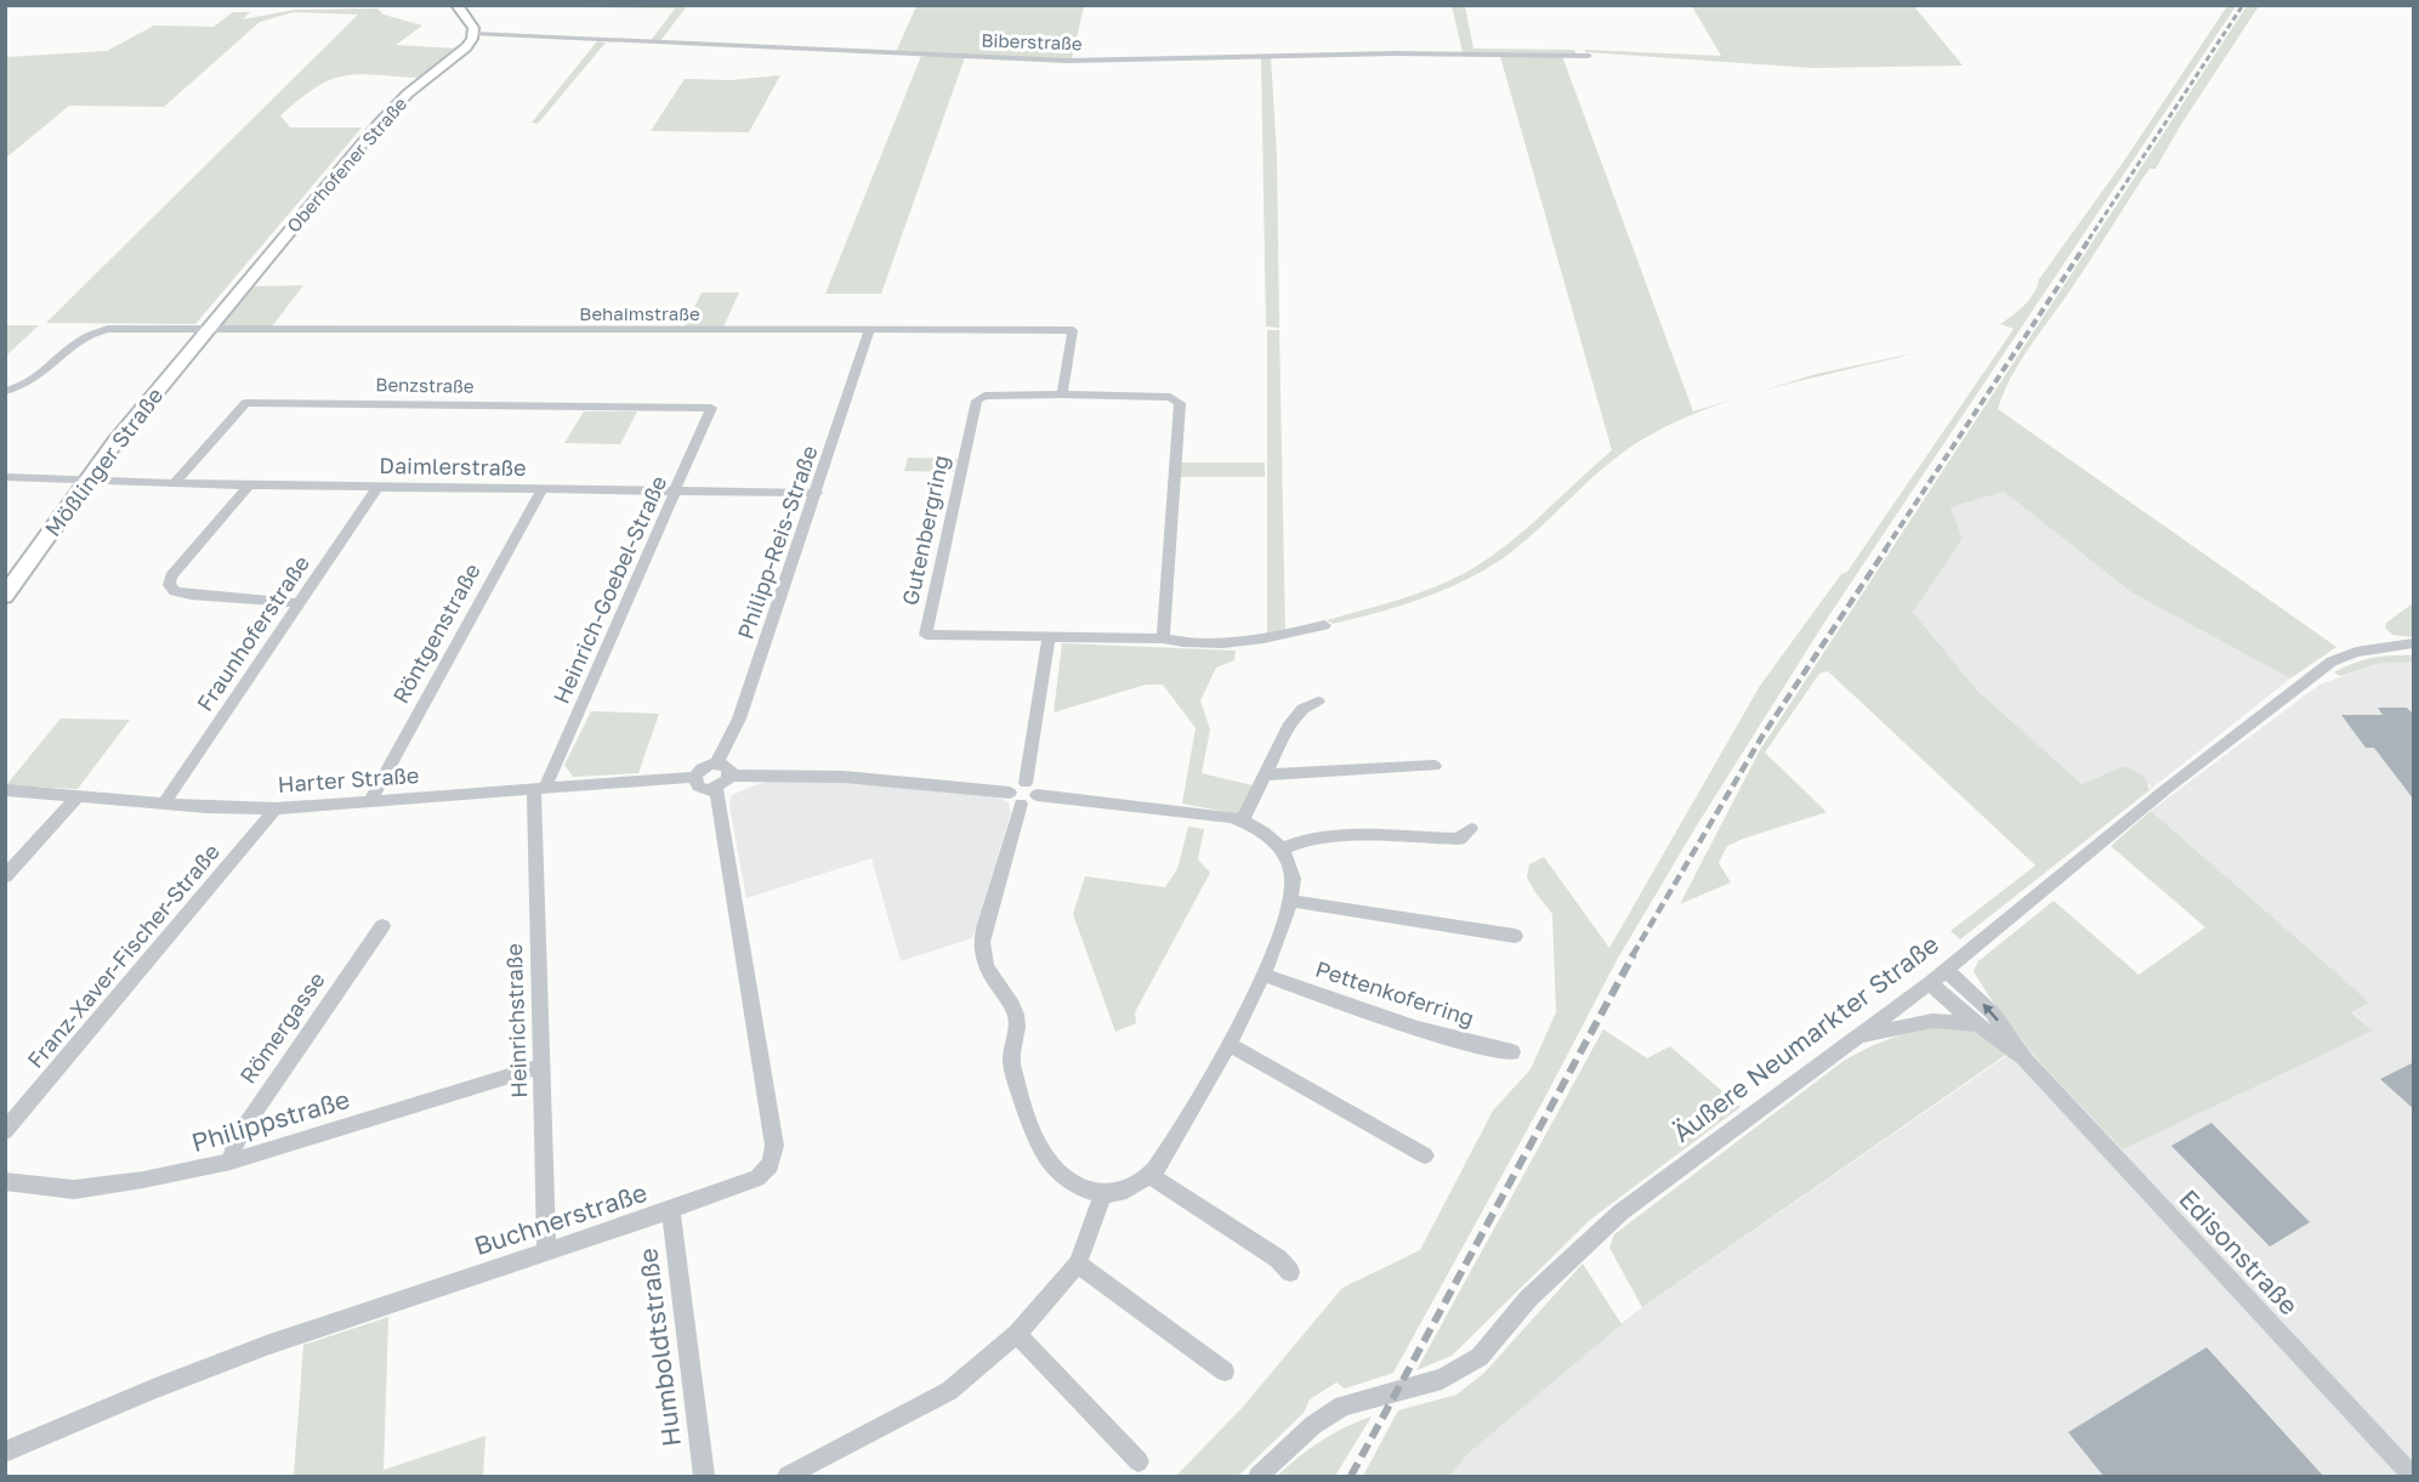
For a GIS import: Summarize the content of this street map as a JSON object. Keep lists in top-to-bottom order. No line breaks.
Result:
{"streets":{"street":["Biberstraße","Oberhofener Straße","Behaimstraße","Benzstraße","Mößlinger Straße","Daimlerstraße","Gutenbergring","Philipp-Reis-Straße","Heinrich-Goebel-Straße","Fraunhoferstraße","Röntgenstraße","Harter Straße","Franz-Xaver-Fischer-Straße","Pettenkoferring","Heinrichstraße","Römergasse","Äußere Neumarkter Straße","Philippstraße","Buchnerstraße","Edisonstraße","Humboldtstraße"]},"crossings":[["Biberstraße","Oberhofener Straße"],["Oberhofener Straße","Behaimstraße"],["Oberhofener Straße","Mößlinger Straße"],["Behaimstraße","Mößlinger Straße"],["Behaimstraße","Gutenbergring"],["Behaimstraße","Philipp-Reis-Straße"],["Benzstraße","Daimlerstraße"],["Benzstraße","Heinrich-Goebel-Straße"],["Mößlinger Straße","Daimlerstraße"],["Daimlerstraße","Philipp-Reis-Straße"],["Daimlerstraße","Heinrich-Goebel-Straße"],["Daimlerstraße","Fraunhoferstraße"],["Daimlerstraße","Röntgenstraße"],["Philipp-Reis-Straße","Harter Straße"],["Heinrich-Goebel-Straße","Harter Straße"],["Heinrich-Goebel-Straße","Heinrichstraße"],["Fraunhoferstraße","Harter Straße"],["Röntgenstraße","Harter Straße"],["Harter Straße","Franz-Xaver-Fischer-Straße"],["Harter Straße","Heinrichstraße"],["Heinrichstraße","Philippstraße"],["Heinrichstraße","Buchnerstraße"],["Römergasse","Philippstraße"],["Äußere Neumarkter Straße","Edisonstraße"],["Buchnerstraße","Humboldtstraße"]]}
